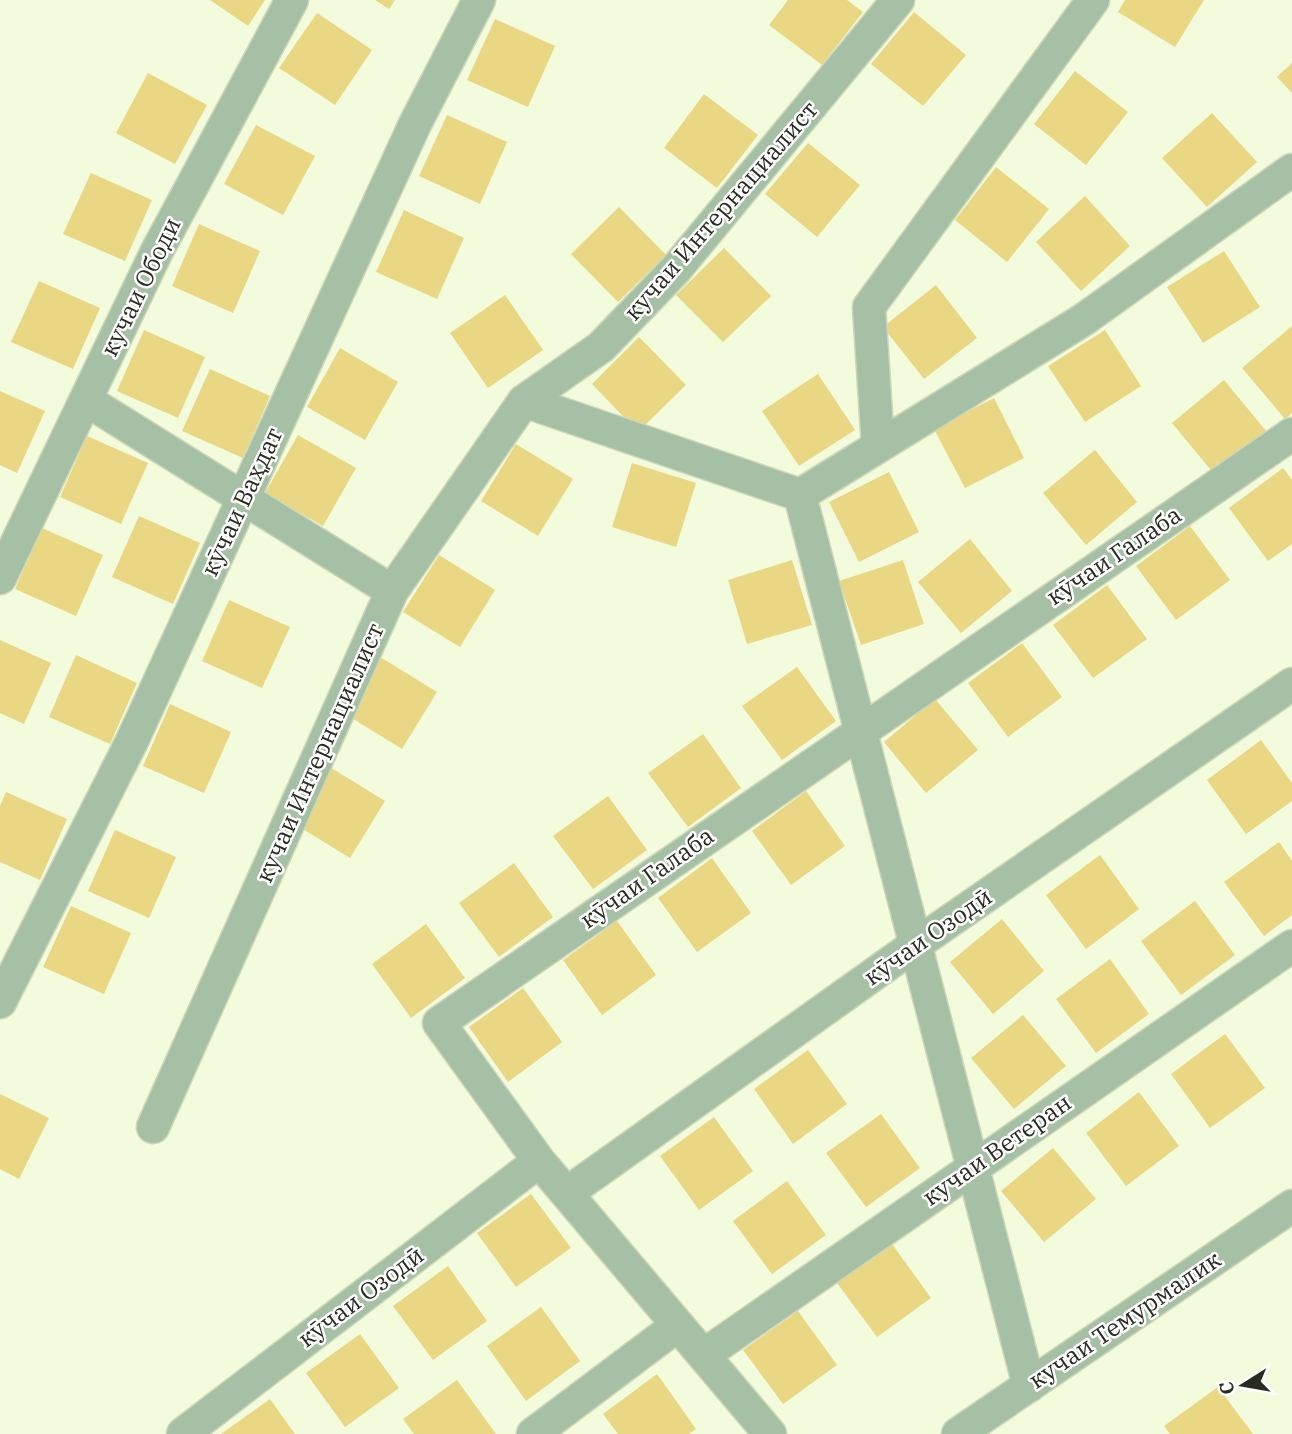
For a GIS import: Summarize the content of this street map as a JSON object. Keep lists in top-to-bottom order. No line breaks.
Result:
{"streets":{"street":["кучаи Интернациалист","кучаи Ободи","кӯчаи Ваҳдат","кӯчаи Галаба","кӯчаи Озодӣ","кучаи Ветеран","кучаи Темурмалик"]},"crossings":[["кӯчаи Галаба","кӯчаи Озодӣ"],["кӯчаи Галаба","кучаи Ветеран"]],"north":"left"}
